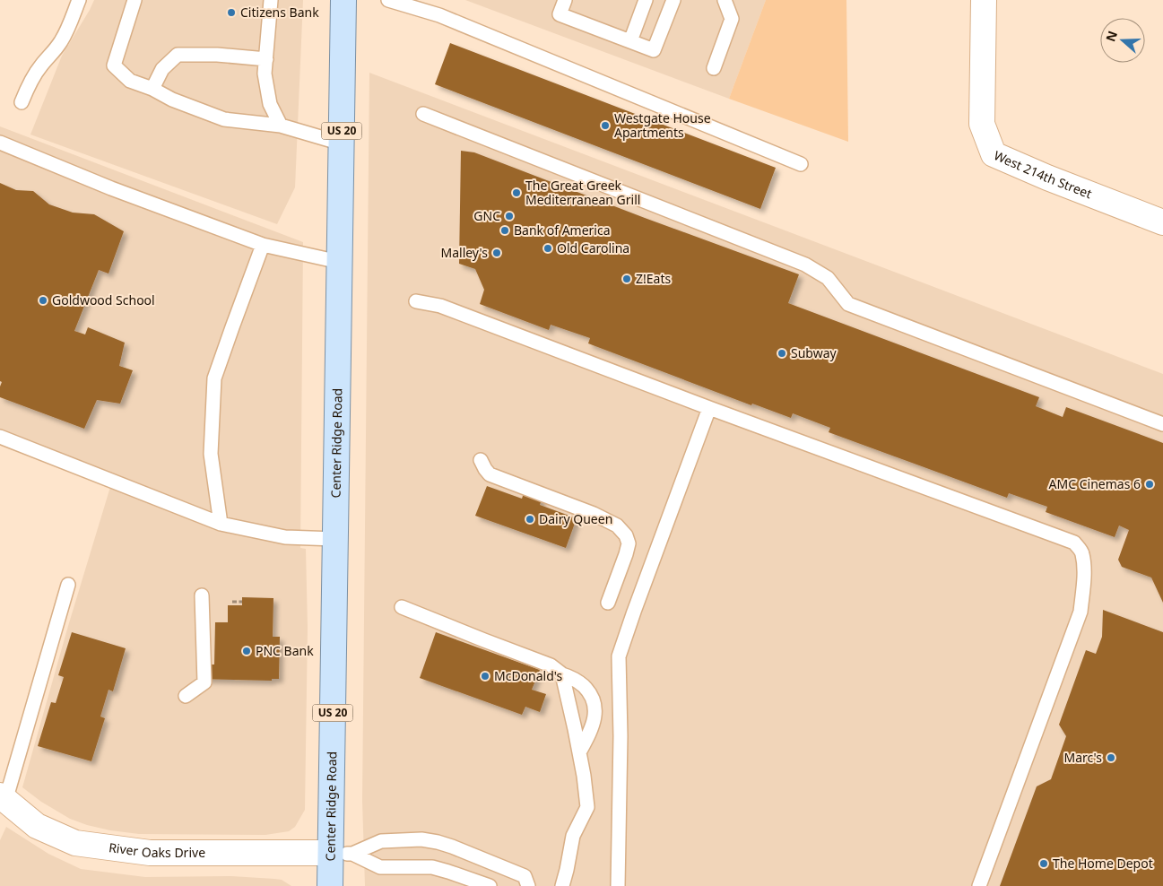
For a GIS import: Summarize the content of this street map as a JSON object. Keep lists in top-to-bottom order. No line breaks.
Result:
{"streets":{"main road":["US 20","Center Ridge Road"],"street":["West 214th Street","River Oaks Drive"]},"crossings":[["Center Ridge Road","River Oaks Drive"]],"places":["Citizens Bank","Westgate House Apartments","The Great Greek Mediterranean Grill","GNC","Bank of America","Old Carolina","Malley's","Z!Eats","Goldwood School","Subway","AMC Cinemas 6","Dairy Queen","PNC Bank","McDonald's","Marc's","The Home Depot"],"north":"left"}
